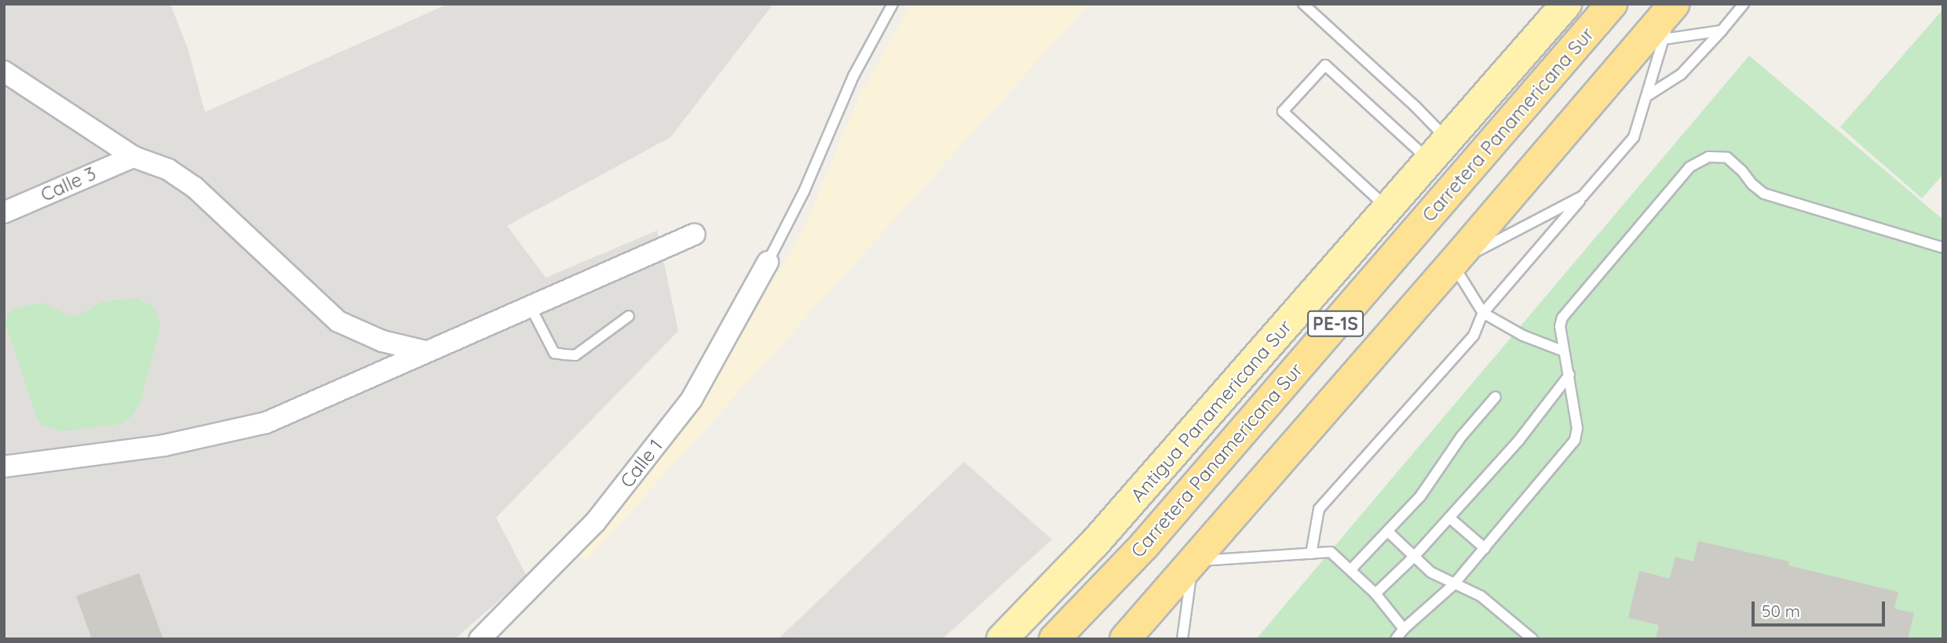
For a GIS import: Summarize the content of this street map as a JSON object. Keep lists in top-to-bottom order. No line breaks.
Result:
{"streets":{"highway":["Carretera Panamericana Sur","PE-1S"],"main road":["Antigua Panamericana Sur"],"street":["Calle 3","Calle 1"]},"scale_bar":"50 m"}
